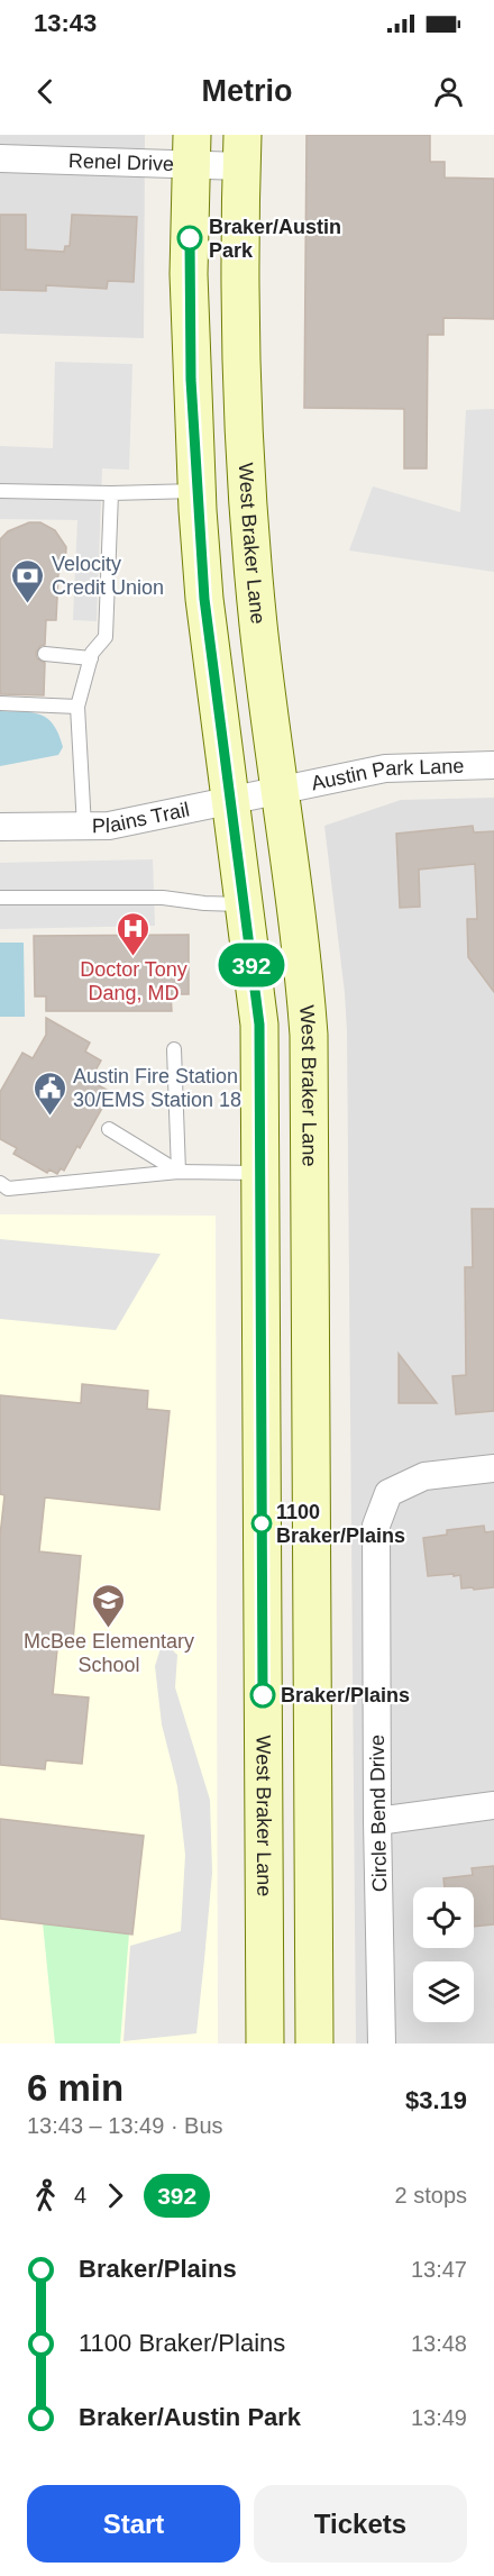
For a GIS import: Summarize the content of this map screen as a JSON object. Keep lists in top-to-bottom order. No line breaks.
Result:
{"streets":{"main road":["West Braker Lane"],"street":["Renel Drive","Austin Park Lane","Plains Trail","Circle Bend Drive"]},"crossings":[["Renel Drive","West Braker Lane"],["West Braker Lane","Austin Park Lane"],["West Braker Lane","Plains Trail"],["Austin Park Lane","Plains Trail"]],"places":{"other":["Braker/Austin Park","1100 Braker/Plains","Braker/Plains"],"bank":["Velocity Credit Union"],"hospital":["Doctor Tony Dang, MD"],"public building":["Austin Fire Station 30/EMS Station 18"],"school or university":["McBee Elementary School"]},"lines":["bus line 392"],"page":{"status":"13:43","header":"Metrio","on_map":"392","heading":["6 min","13:43 – 13:49 · Bus","$3.19"],"legs":["4","392","2 stops"],"list":[{"name":"Braker/Plains","value":"13:47"},{"name":"1100 Braker/Plains","value":"13:48"},{"name":"Braker/Austin Park","value":"13:49"}],"buttons":["Start","Tickets"]}}
